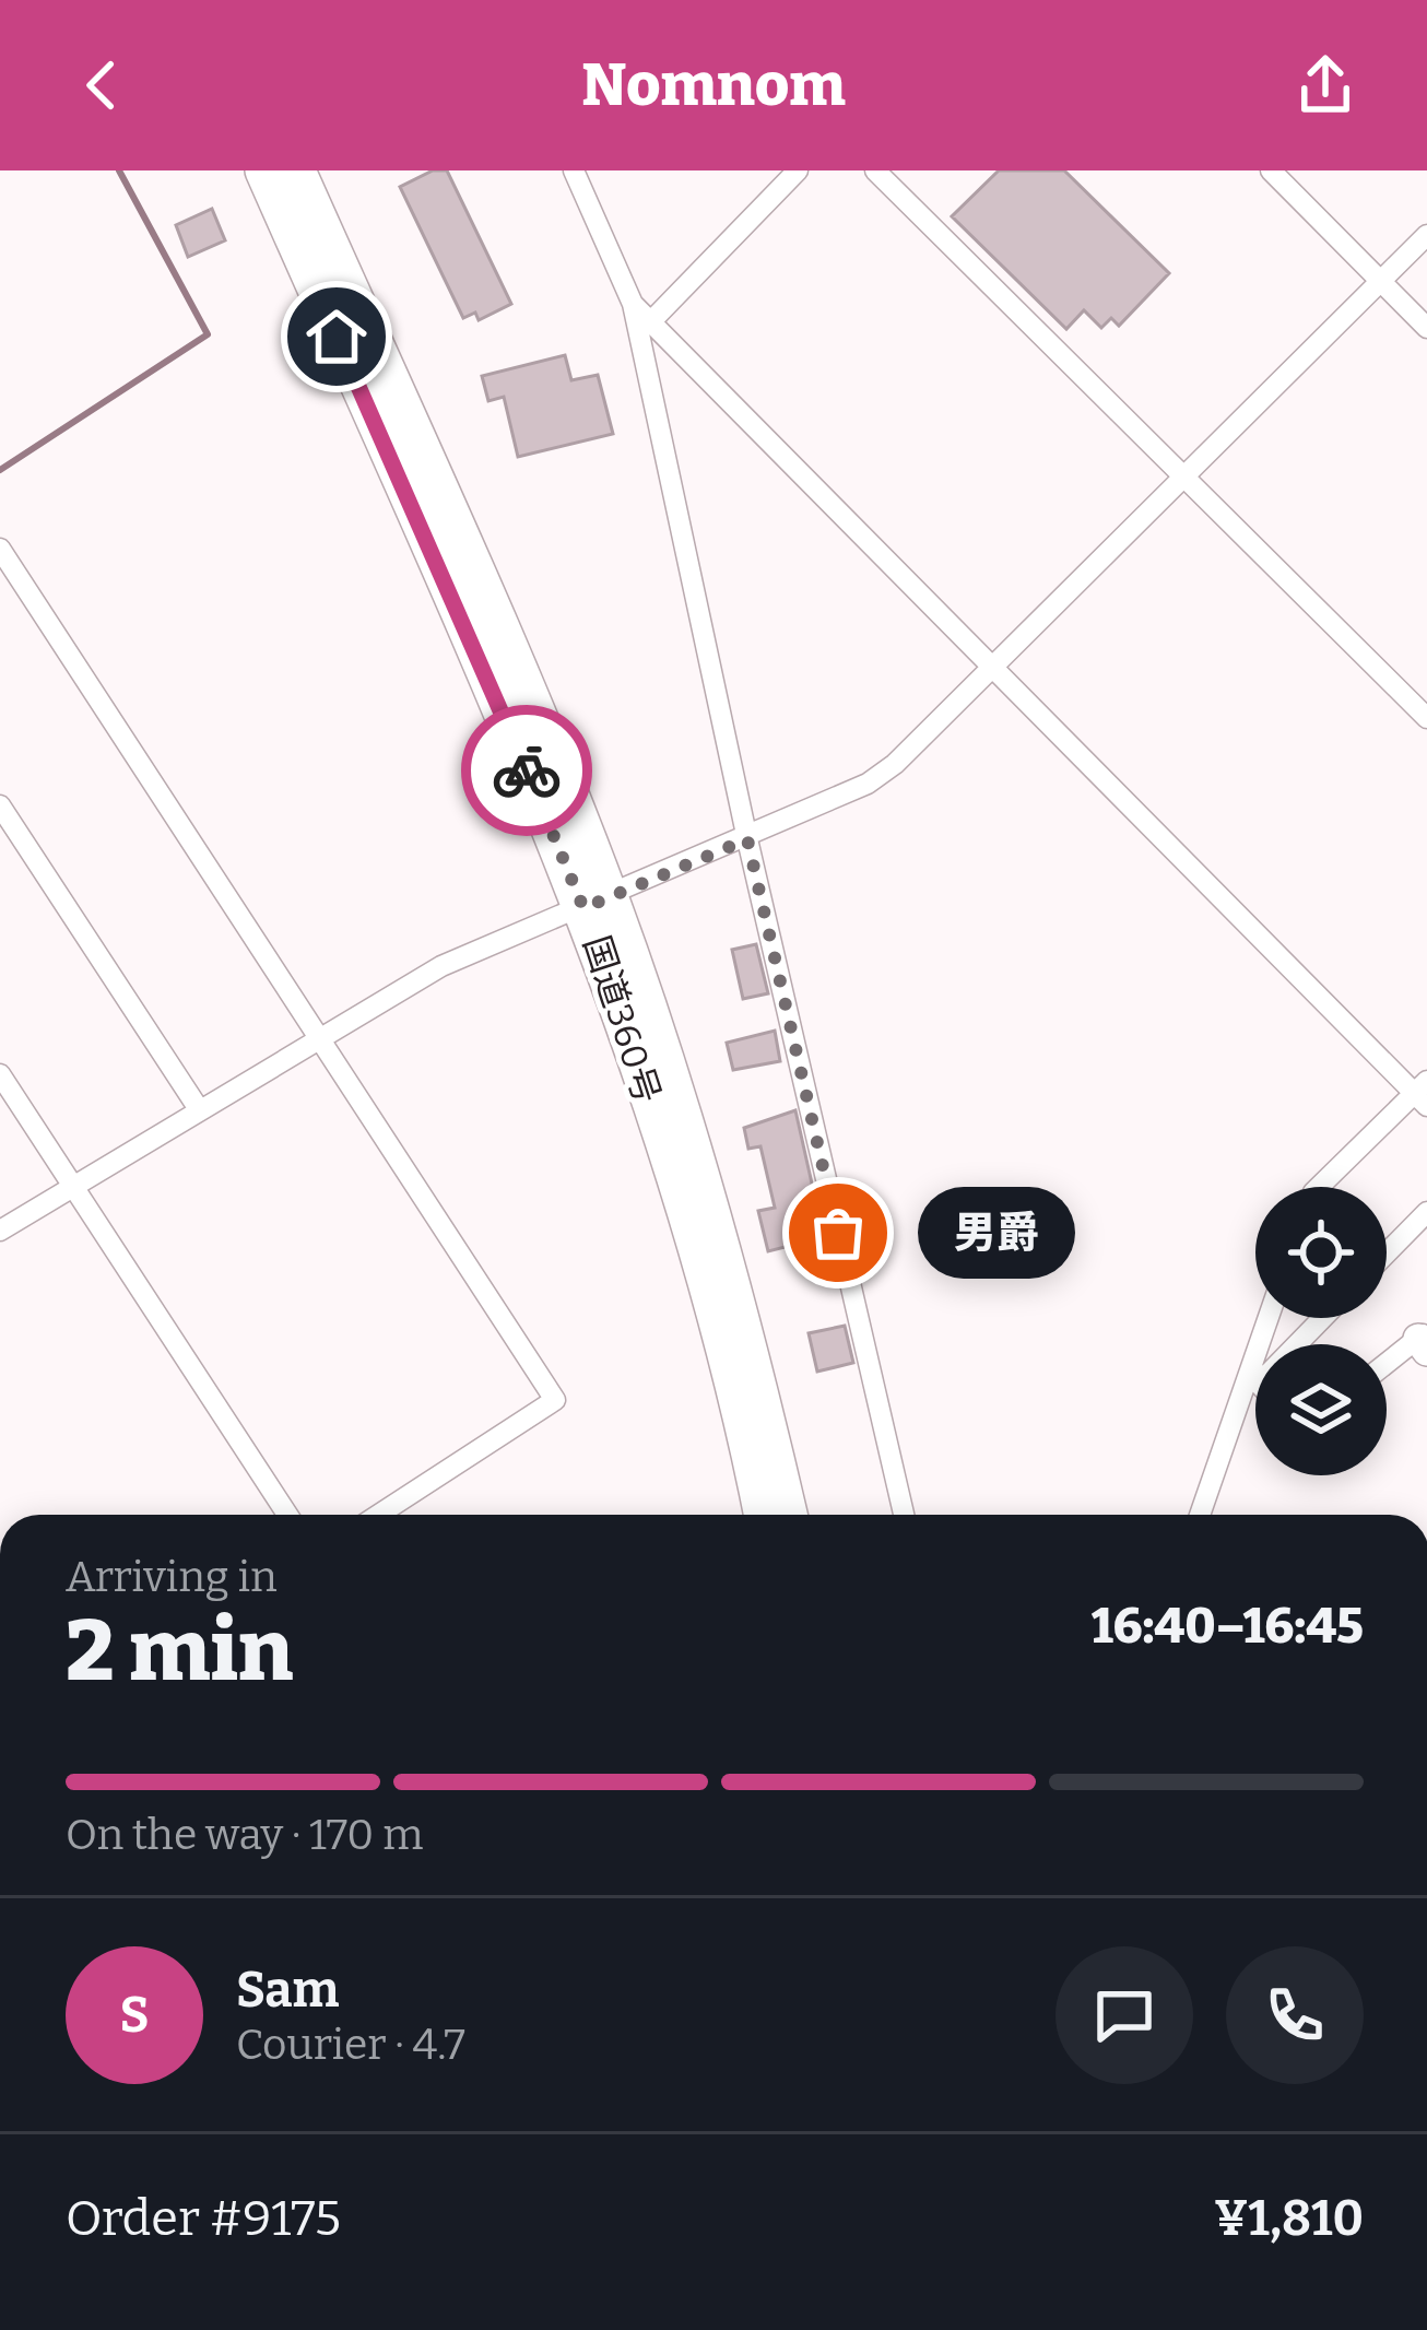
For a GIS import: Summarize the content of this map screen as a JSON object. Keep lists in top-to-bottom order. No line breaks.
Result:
{"streets":{"highway":["国道360号"]},"places":["男爵"],"page":{"header":"Nomnom","bubble":"男爵","heading":["2 min","Arriving in","16:40–16:45"],"panel":["Sam","Courier · 4.7","Order #9175","¥1,810"],"bar":"On the way · 170 m","round":"S"}}
